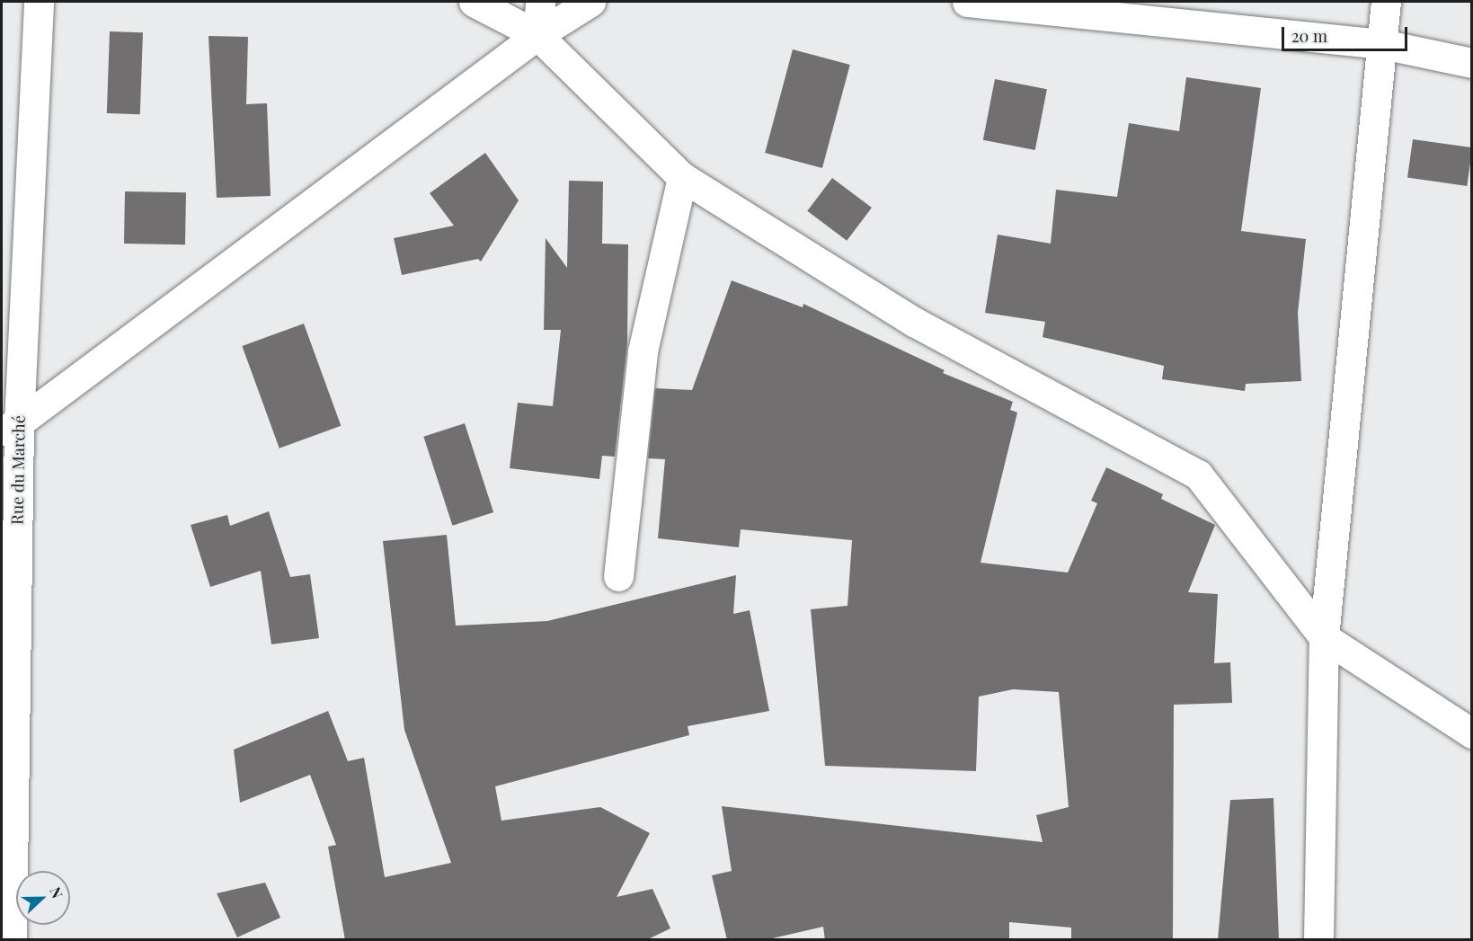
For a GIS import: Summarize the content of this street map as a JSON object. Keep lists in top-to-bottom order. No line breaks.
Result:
{"streets":{"street":["Rue du Marché"]},"scale_bar":"20 m","north":"right"}
